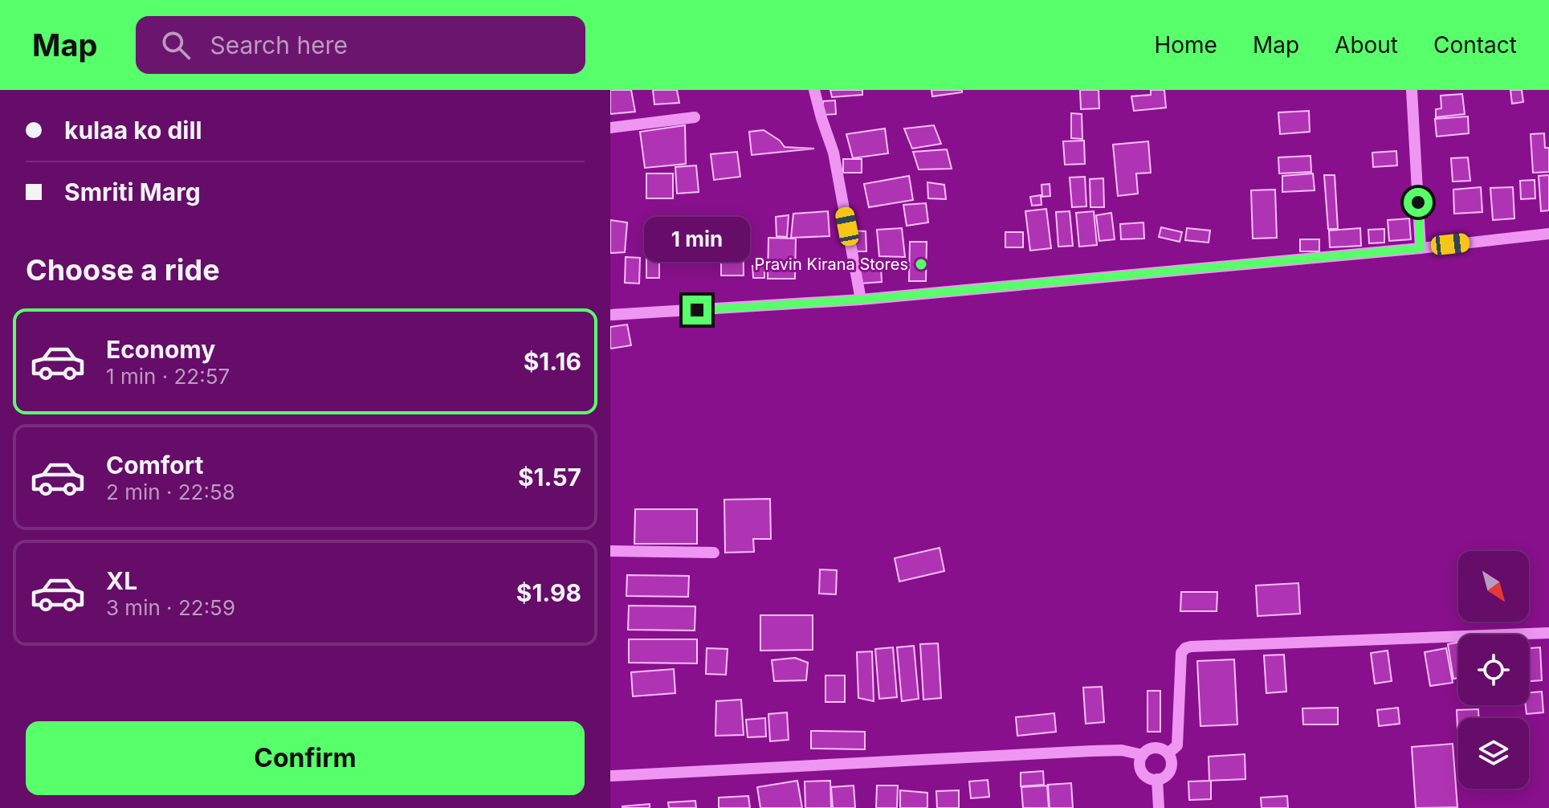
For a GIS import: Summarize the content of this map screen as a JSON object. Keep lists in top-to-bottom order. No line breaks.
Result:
{"places":["Pravin Kirana Stores"],"north":"bottom right","page":{"header":"Map","search":"Search here","nav":["Home","Map","About","Contact"],"banner":["kulaa ko dill","Smriti Marg"],"bubble":"1 min","heading":"Choose a ride","list":[{"name":"Economy","note":"1 min · 22:57","value":"$1.16"},{"name":"Comfort","note":"2 min · 22:58","value":"$1.57"},{"name":"XL","note":"3 min · 22:59","value":"$1.98"}],"buttons":"Confirm"}}
